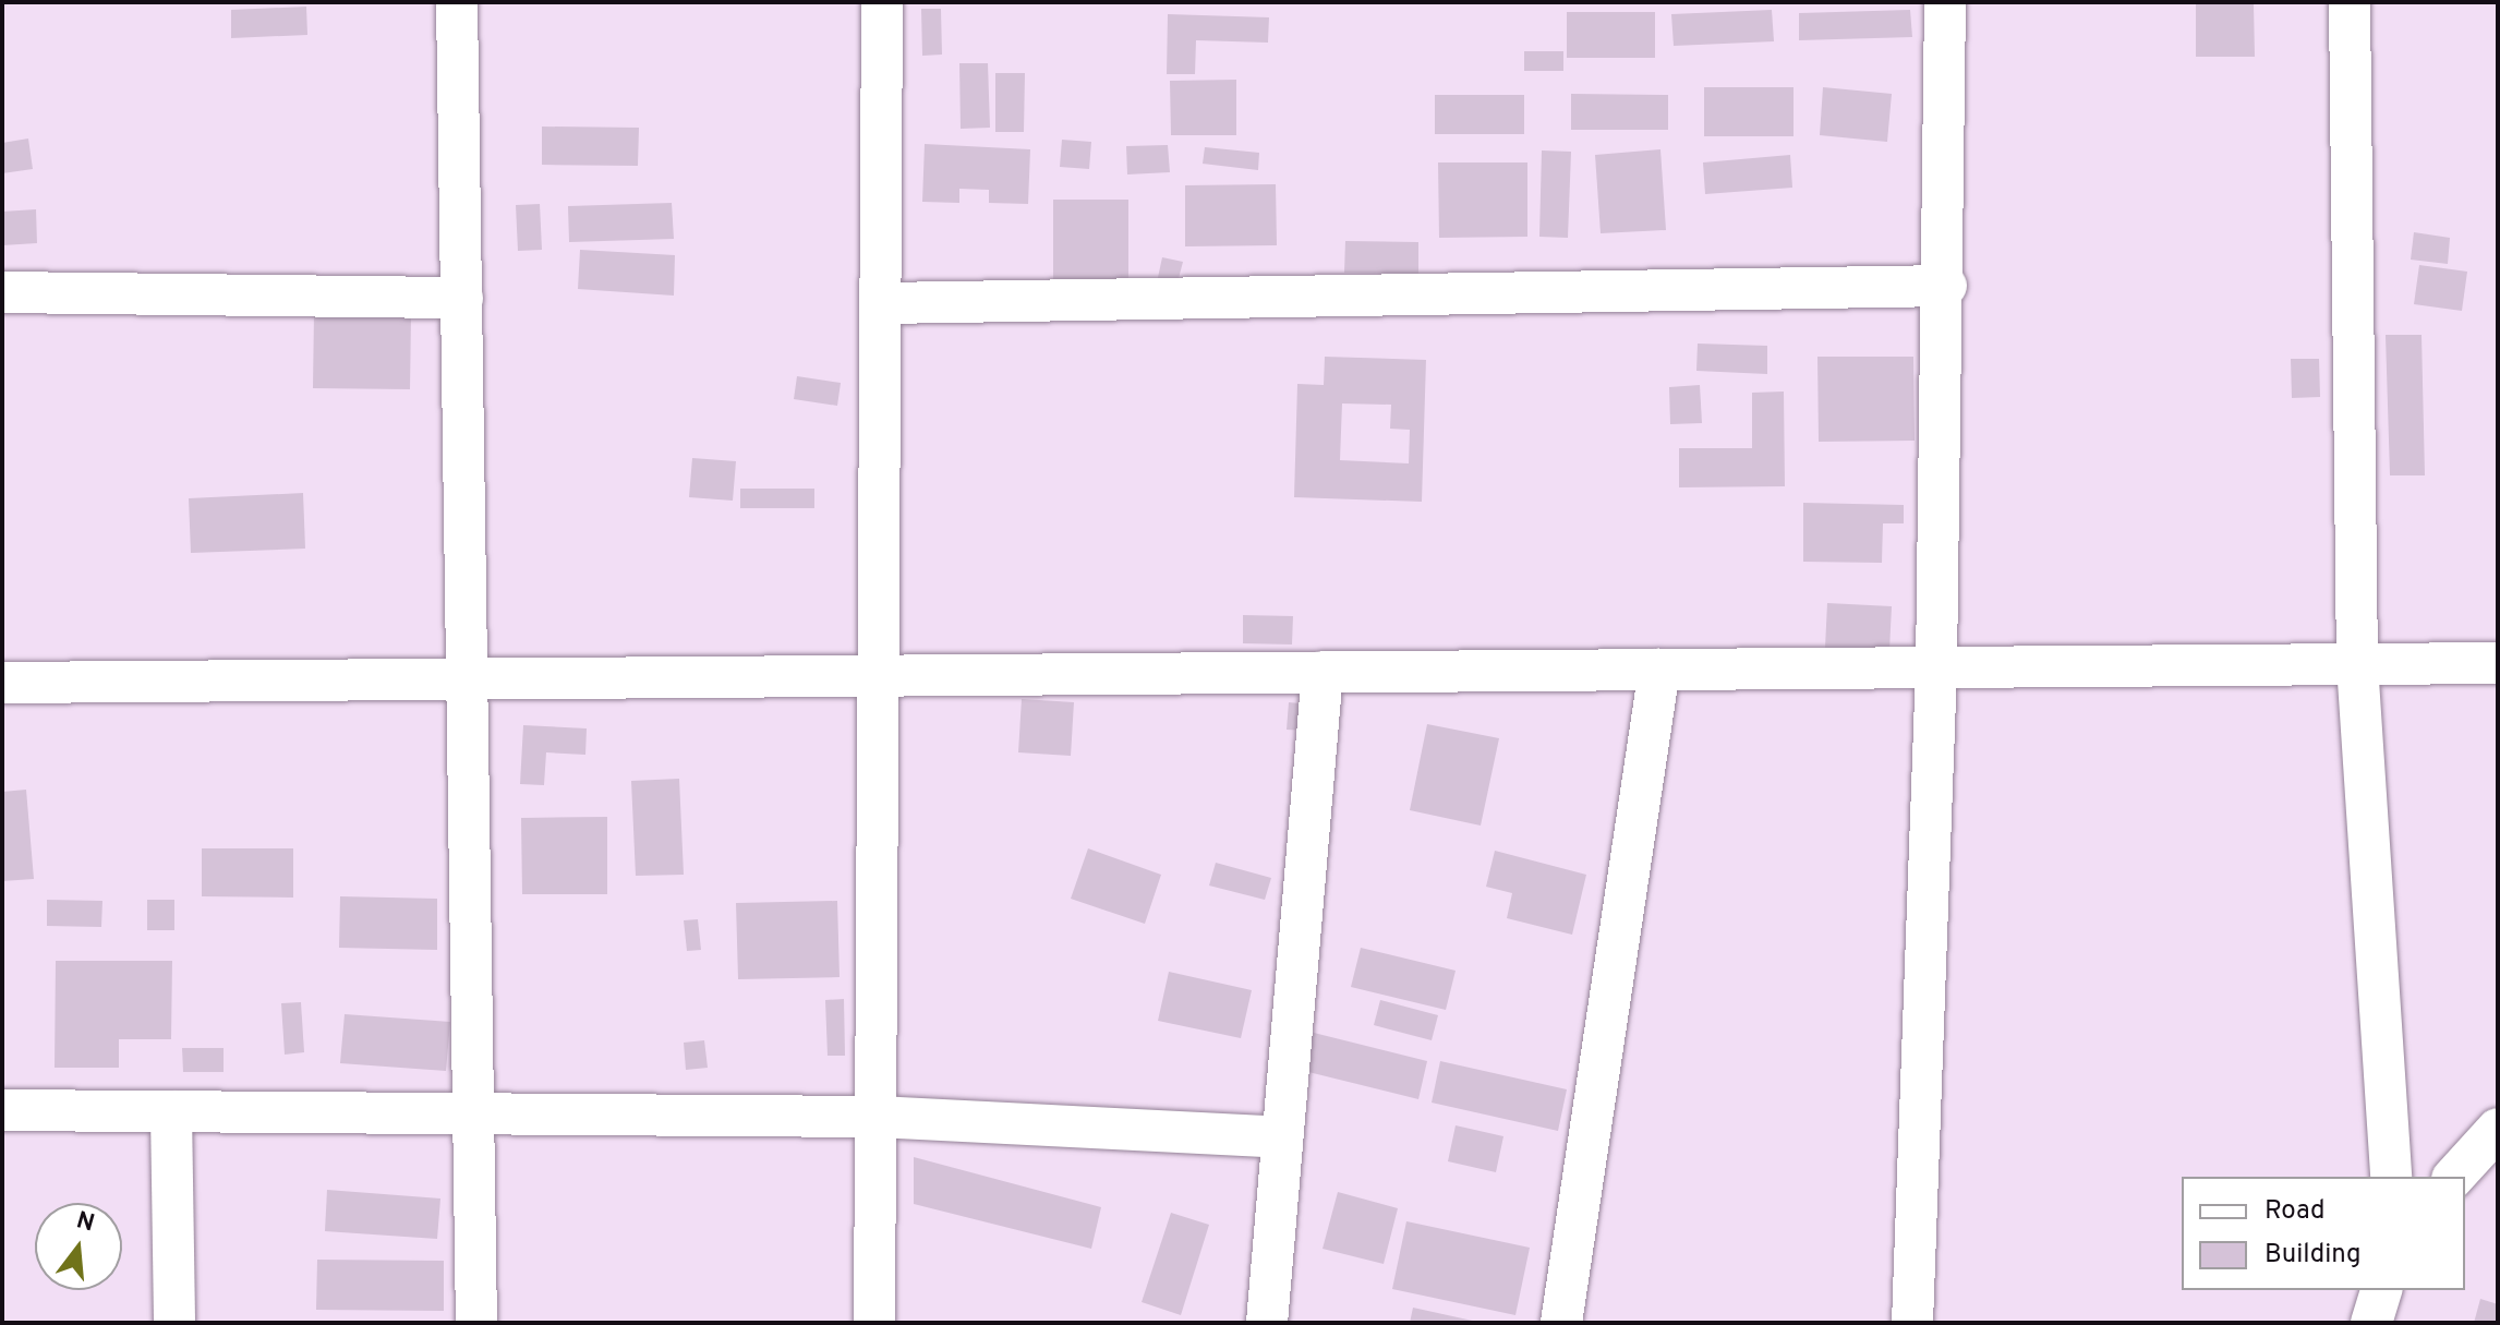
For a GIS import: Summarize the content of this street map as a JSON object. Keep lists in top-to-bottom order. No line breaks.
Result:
{"legend":["Road","Building"],"north":"top"}
